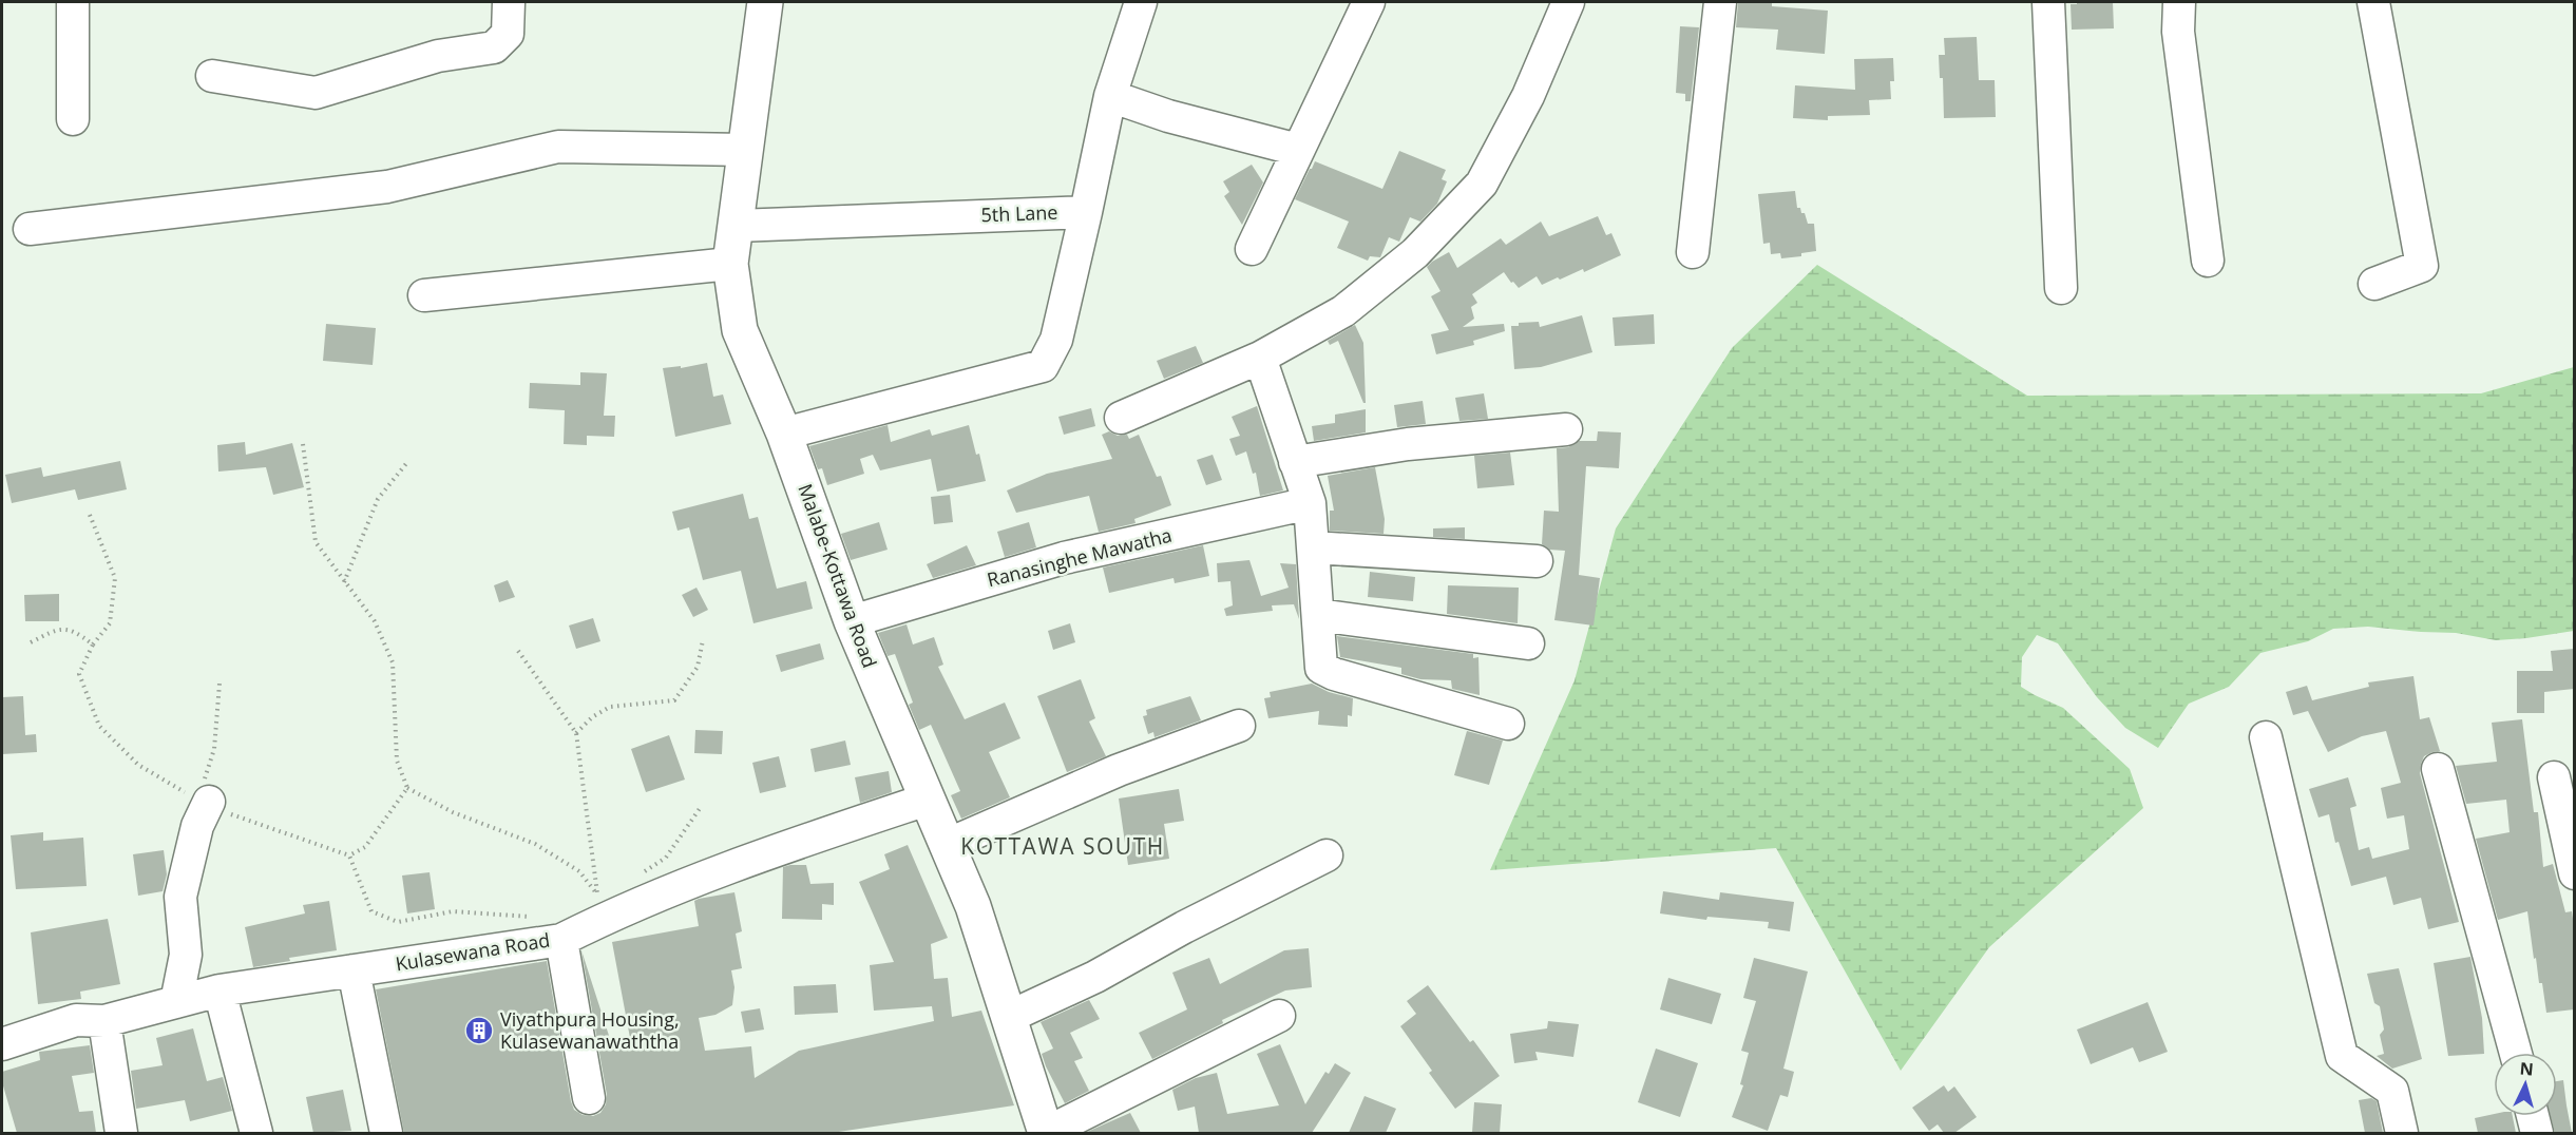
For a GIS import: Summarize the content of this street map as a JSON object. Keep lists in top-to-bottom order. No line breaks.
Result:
{"streets":{"main road":["Malabe-Kottawa Road"],"street":["5th Lane","Ranasinghe Mawatha","Kulasewana Road"]},"crossings":[["5th Lane","Malabe-Kottawa Road"],["Ranasinghe Mawatha","Malabe-Kottawa Road"],["Malabe-Kottawa Road","Kulasewana Road"]],"districts":["KOTTAWA SOUTH"],"places":{"building":["Viyathpura Housing, Kulasewanawaththa"]},"north":"top"}
